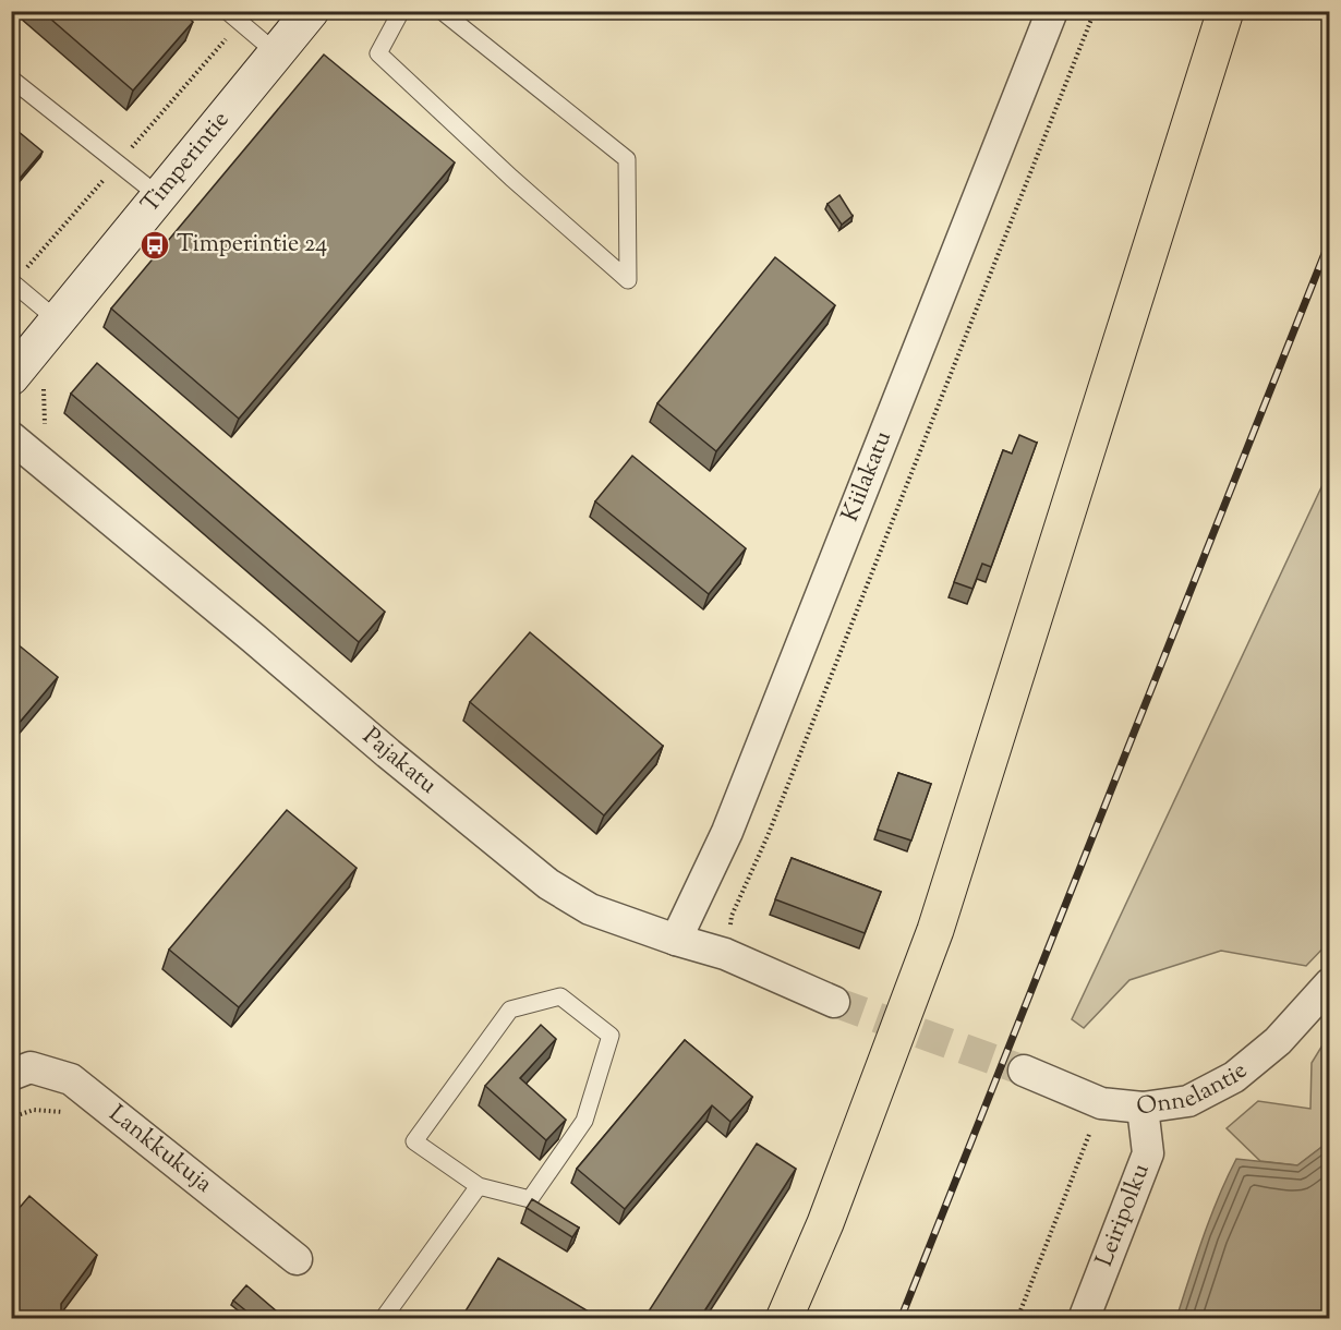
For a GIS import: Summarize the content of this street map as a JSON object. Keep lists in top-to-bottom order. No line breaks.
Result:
{"streets":{"street":["Timperintie","Kiilakatu","Pajakatu","Onnelantie","Lankkukuja","Leiripolku"]},"crossings":[["Kiilakatu","Pajakatu"],["Onnelantie","Leiripolku"]],"places":{"bus stop":["Timperintie 24"]}}
